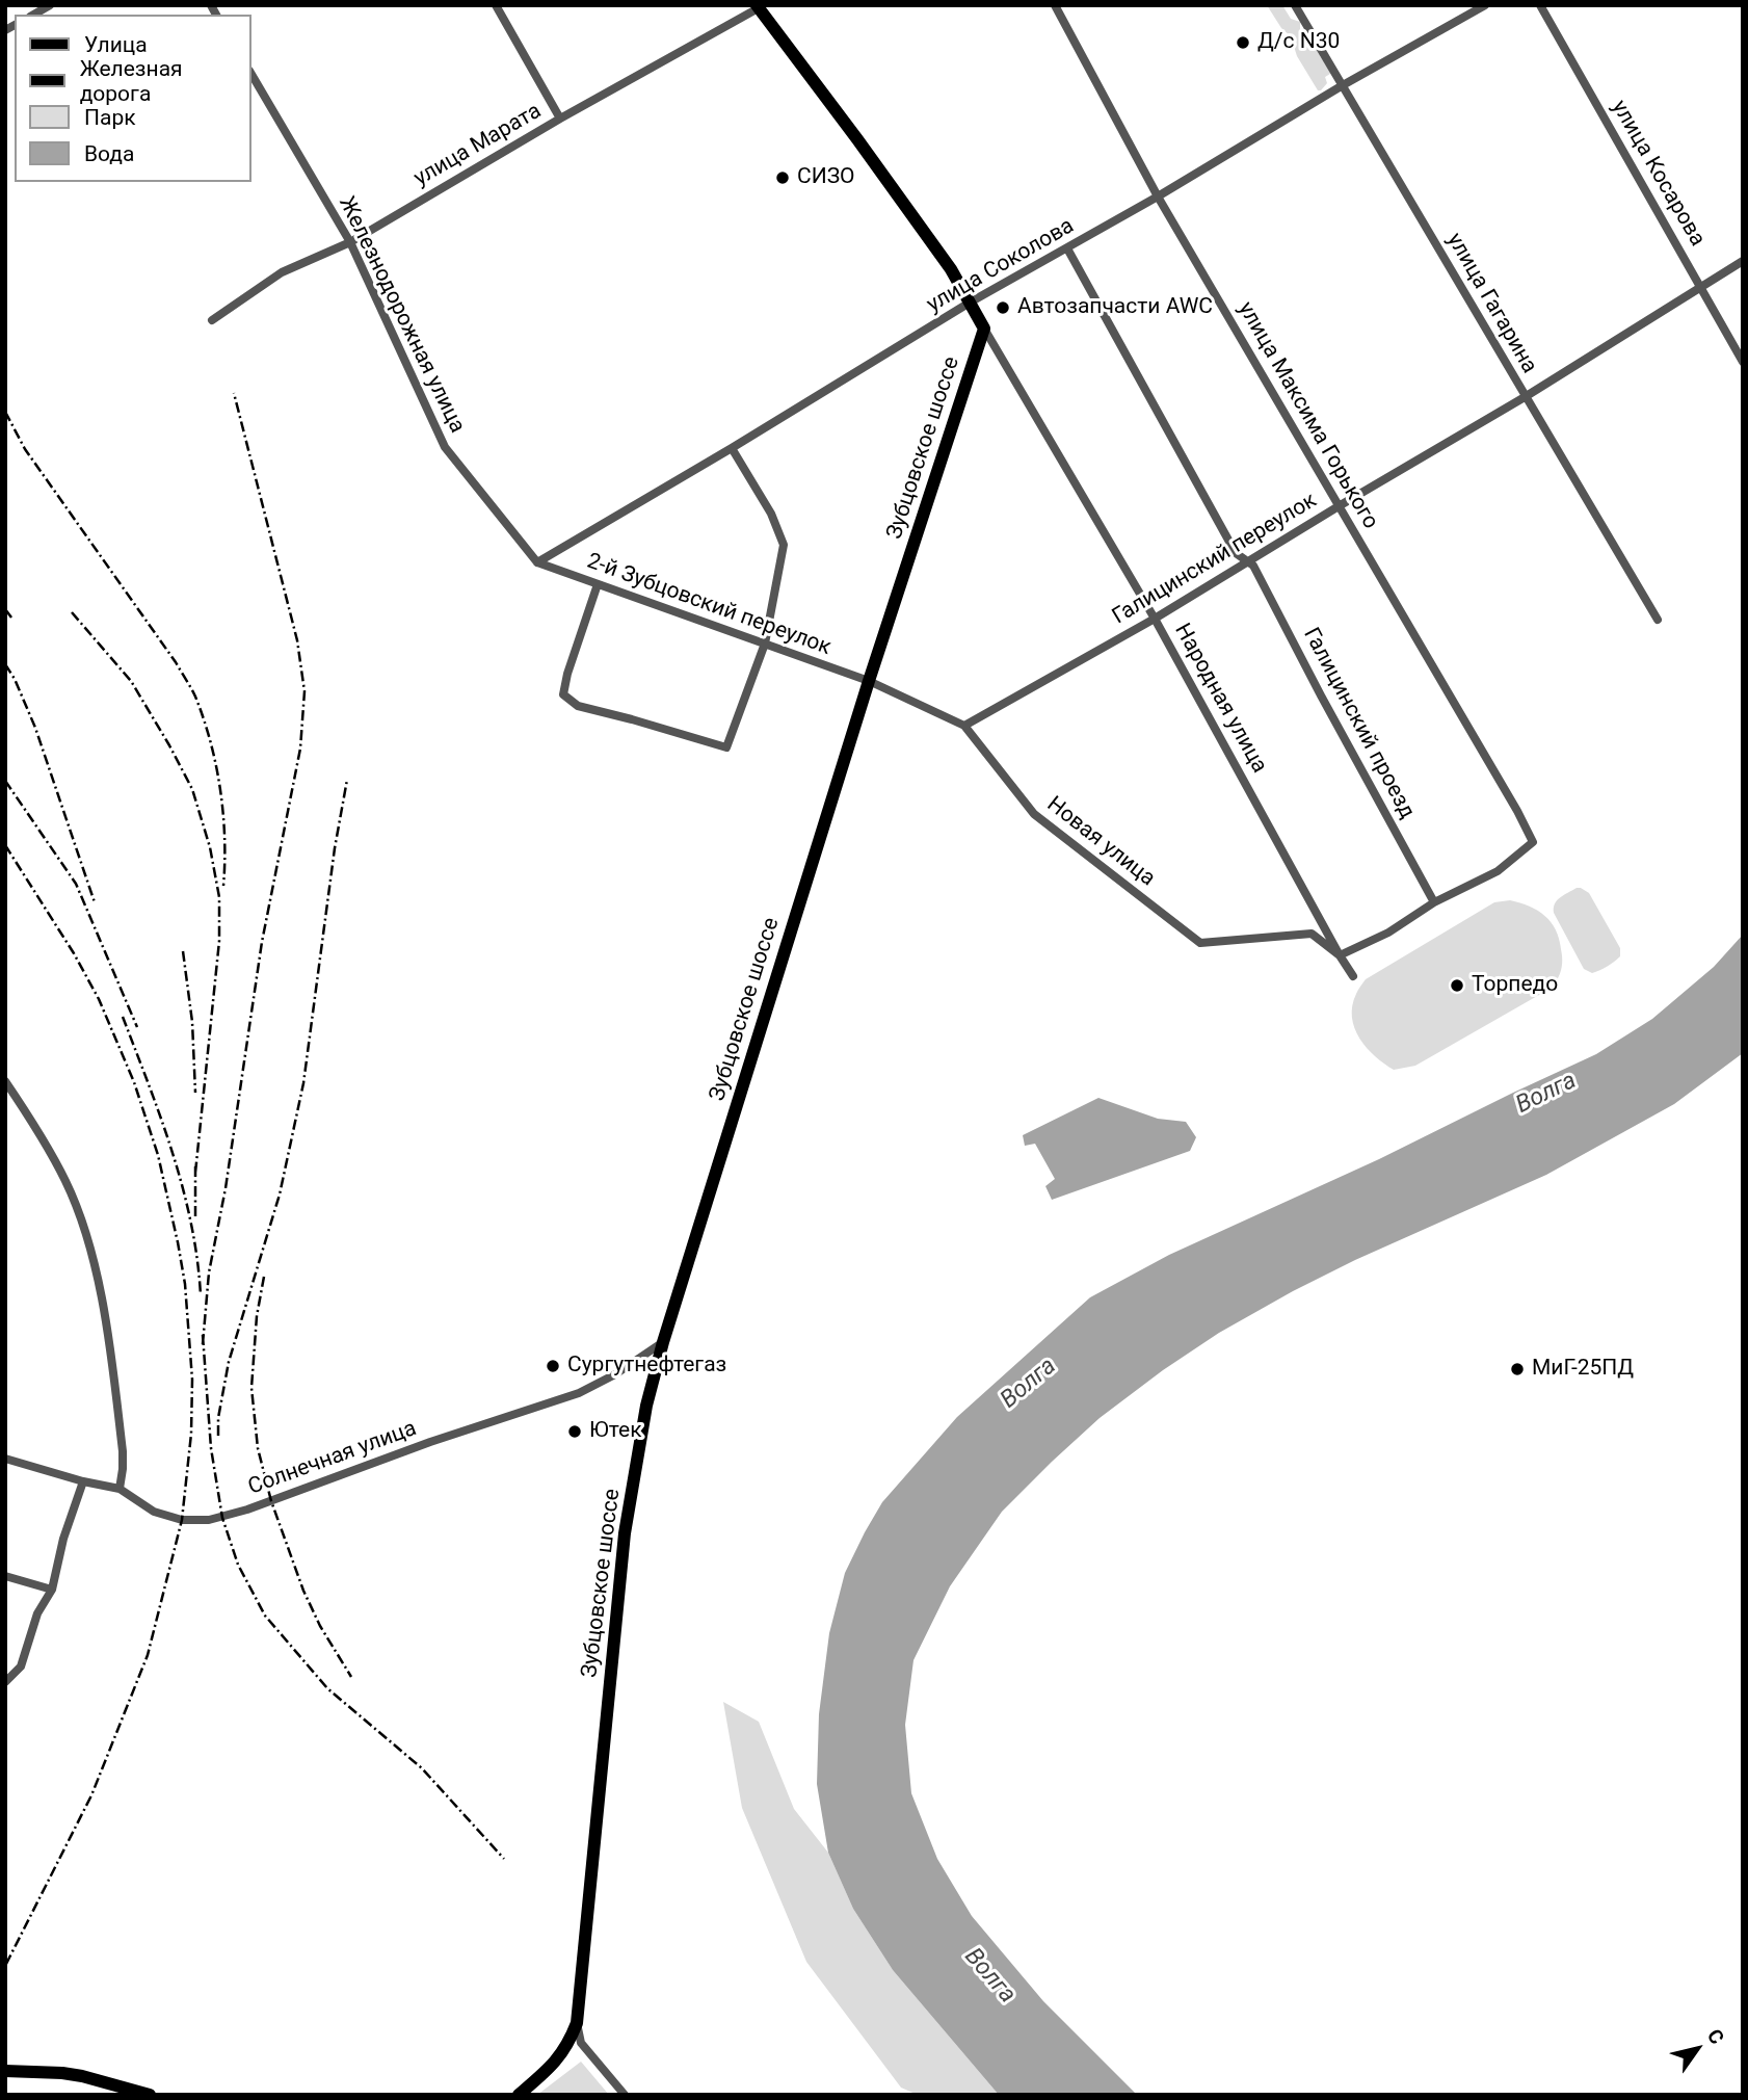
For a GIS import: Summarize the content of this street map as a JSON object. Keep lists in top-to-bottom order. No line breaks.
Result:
{"streets":{"main road":["Зубцовское шоссе"],"street":["улица Марата","улица Косарова","улица Соколова","улица Гагарина","Железнодорожная улица","улица Максима Горького","Галицинский переулок","2-й Зубцовский переулок","Народная улица","Галицинский проезд","Новая улица","Солнечная улица"]},"crossings":[["улица Марата","Железнодорожная улица"],["улица Косарова","Галицинский переулок"],["улица Соколова","улица Гагарина"],["улица Соколова","Железнодорожная улица"],["улица Соколова","улица Максима Горького"],["улица Соколова","2-й Зубцовский переулок"],["улица Соколова","Галицинский проезд"],["улица Гагарина","Галицинский переулок"],["Железнодорожная улица","2-й Зубцовский переулок"],["улица Максима Горького","Галицинский переулок"],["улица Максима Горького","Галицинский проезд"],["Зубцовское шоссе","2-й Зубцовский переулок"],["Зубцовское шоссе","Народная улица"],["Зубцовское шоссе","Новая улица"],["Зубцовское шоссе","Солнечная улица"],["Галицинский переулок","Народная улица"],["Галицинский переулок","Галицинский проезд"],["Галицинский переулок","Новая улица"],["2-й Зубцовский переулок","Новая улица"],["Народная улица","Новая улица"]],"water":["Волга"],"places":["Д/с N30","СИЗО","Автозапчасти AWC","Торпедо","Сургутнефтегаз","МиГ-25ПД","Ютек"],"legend":["Улица","Железная дорога","Парк","Вода"],"north":"top right"}
